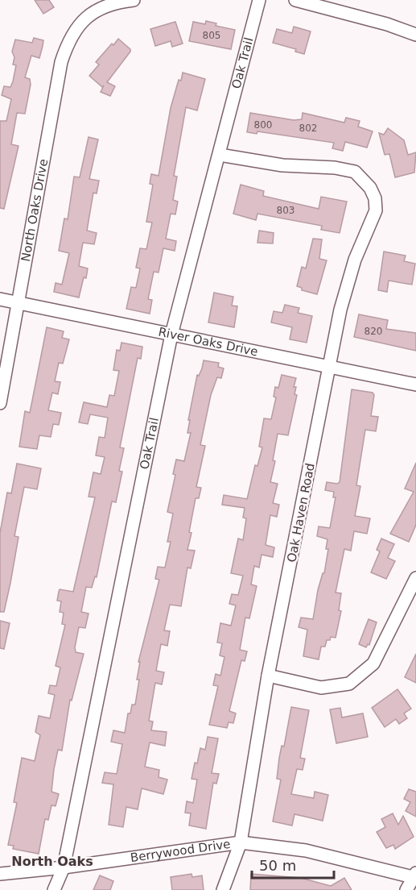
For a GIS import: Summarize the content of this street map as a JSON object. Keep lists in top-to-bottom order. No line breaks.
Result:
{"streets":{"street":["Oak Trail","North Oaks Drive","River Oaks Drive","Oak Haven Road","Berrywood Drive"]},"crossings":[["Oak Trail","River Oaks Drive"],["Oak Trail","Oak Haven Road"],["Oak Trail","Berrywood Drive"],["North Oaks Drive","River Oaks Drive"],["River Oaks Drive","Oak Haven Road"],["Oak Haven Road","Berrywood Drive"]],"districts":["North Oaks"],"house_numbers":["805","800","802","803","820"],"scale_bar":"50 m"}
